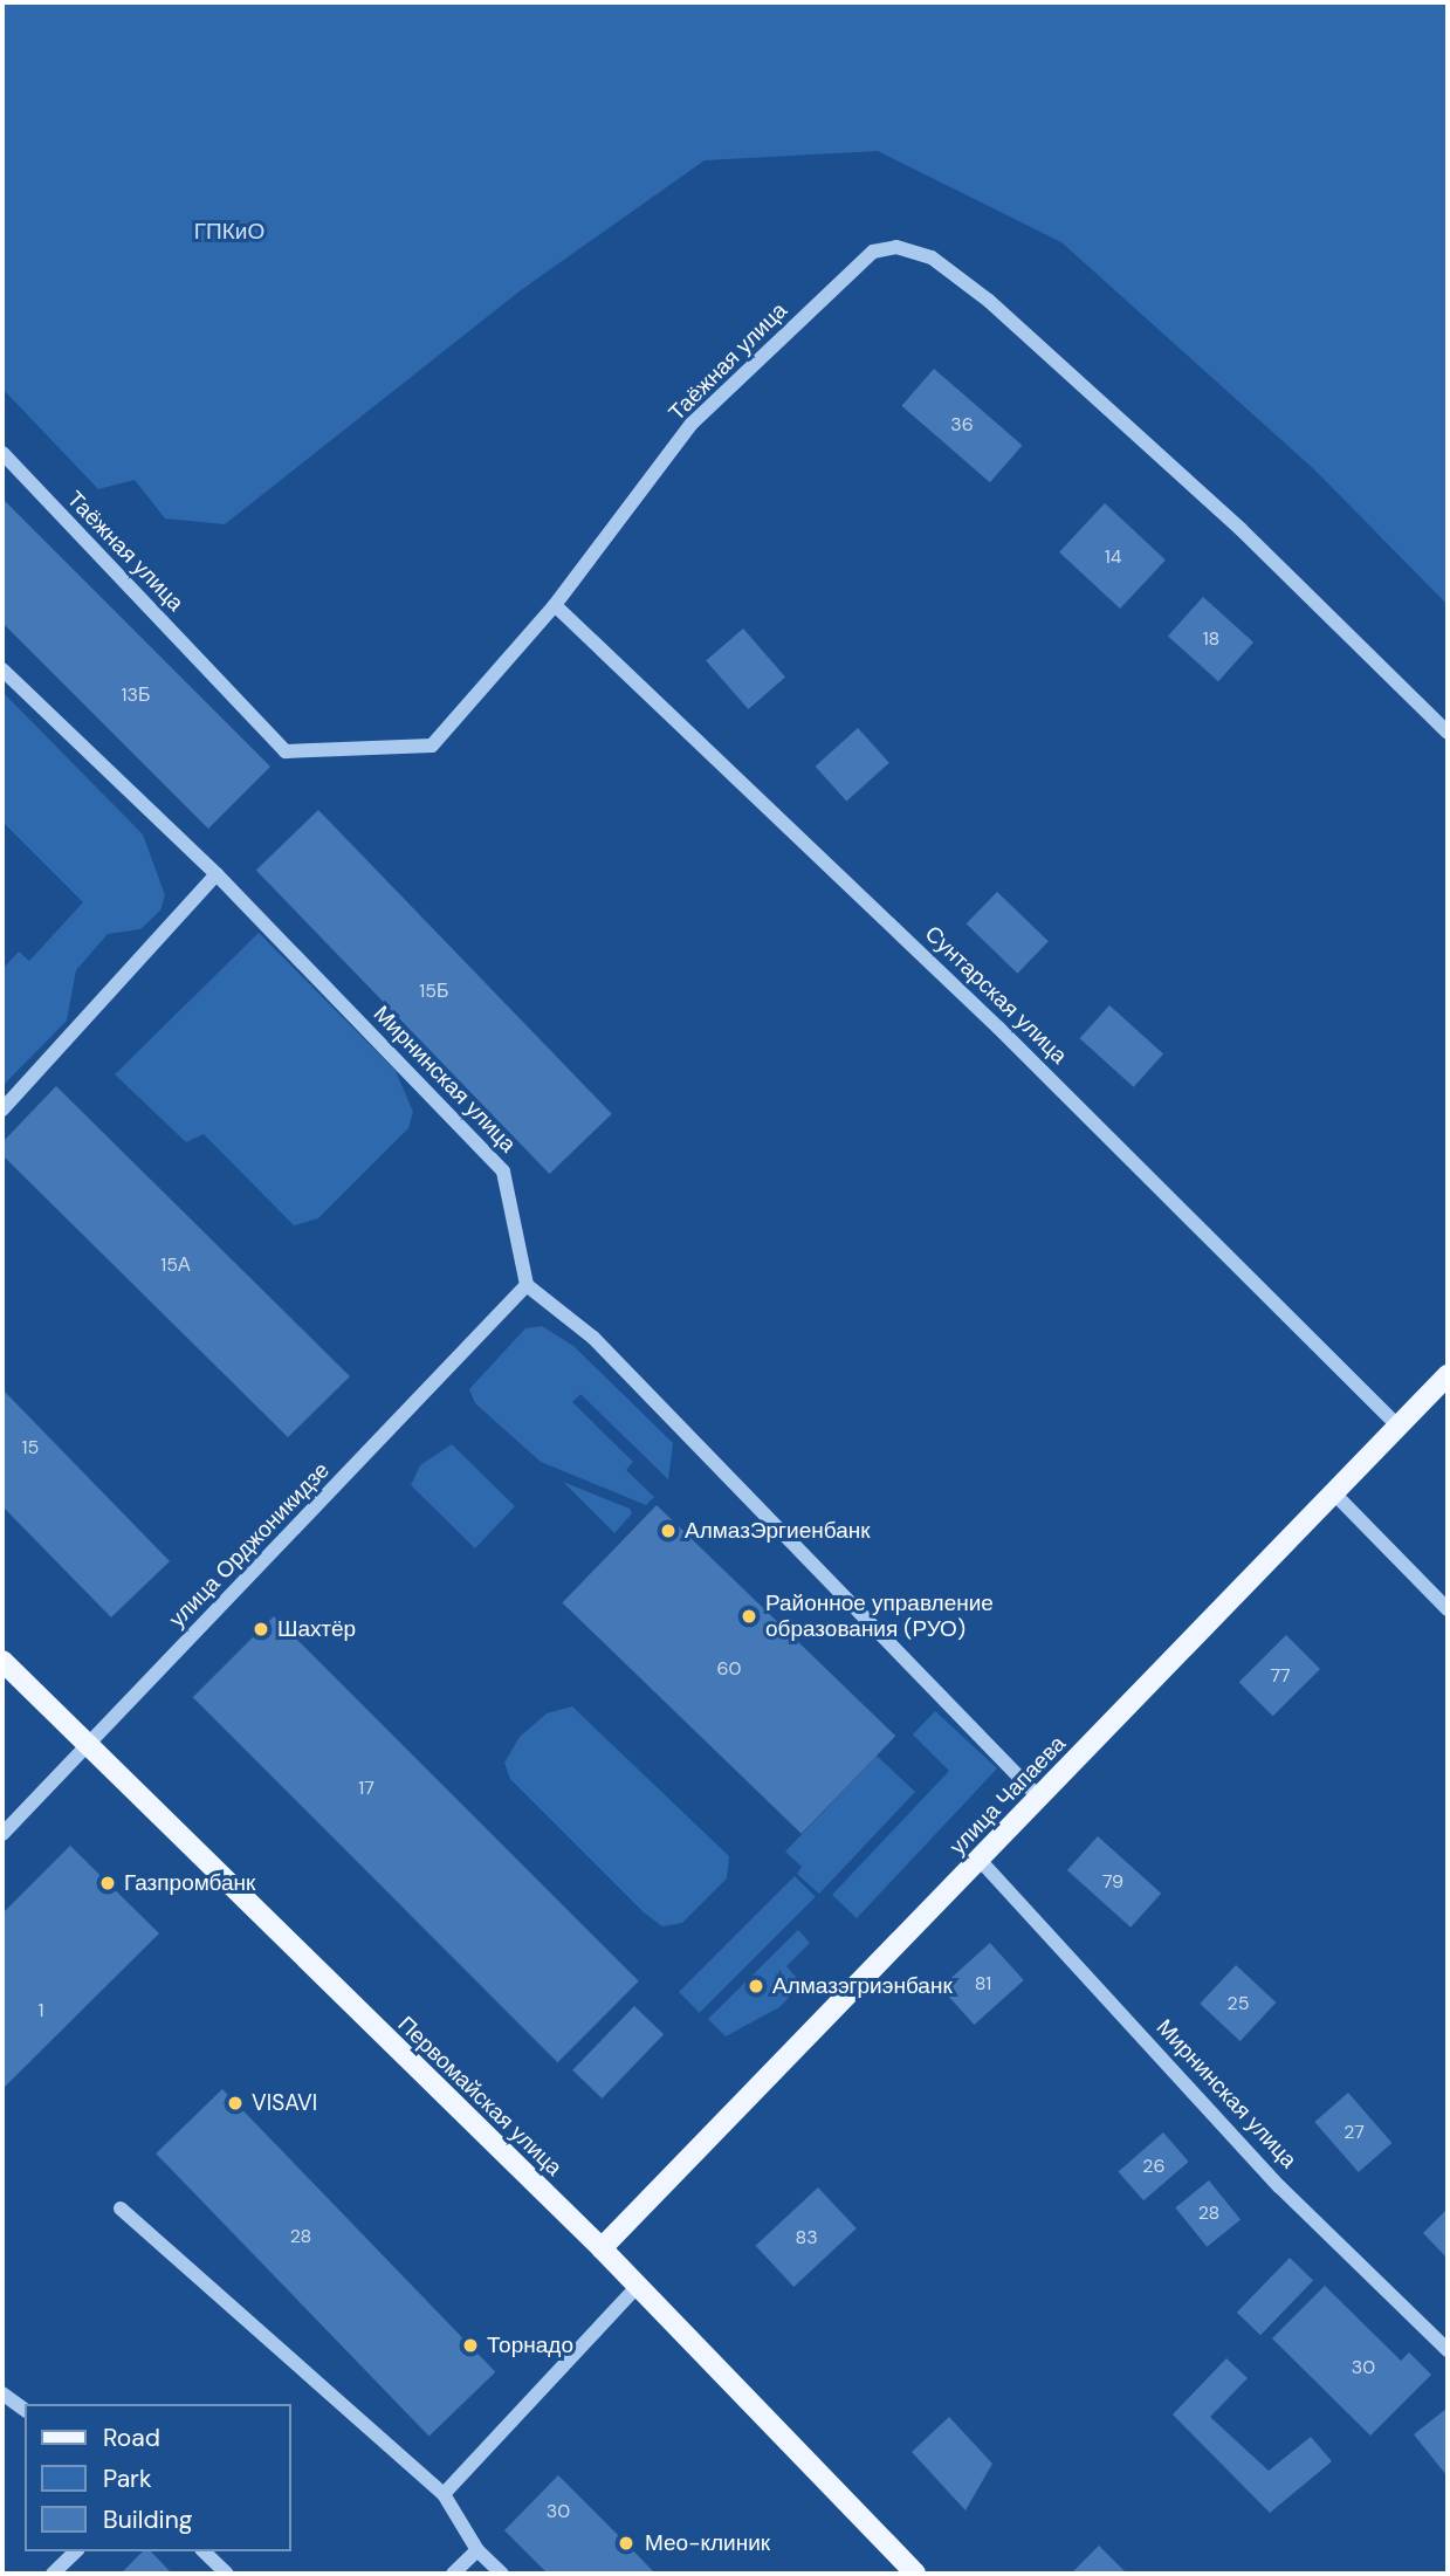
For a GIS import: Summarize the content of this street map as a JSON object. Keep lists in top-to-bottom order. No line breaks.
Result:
{"streets":{"main road":["улица Чапаева","Первомайская улица"],"street":["Таёжная улица","Сунтарская улица","Мирнинская улица","улица Орджоникидзе"]},"crossings":[["Таёжная улица","Сунтарская улица"],["Сунтарская улица","улица Чапаева"],["Мирнинская улица","улица Орджоникидзе"],["Мирнинская улица","улица Чапаева"],["улица Орджоникидзе","Первомайская улица"],["улица Чапаева","Первомайская улица"]],"parks":["ГПКиО"],"places":["АлмазЭргиенбанк","Районное управление образования (РУО)","Шахтёр","Газпромбанк","Алмазэгриэнбанк","VISAVI","Торнадо","Мео-клиник"],"house_numbers":["36","14","18","13Б","15Б","15А","15","60","77","17","79","81","25","1","27","26","28","28","83","30","30"],"legend":["Road","Park","Building"]}
